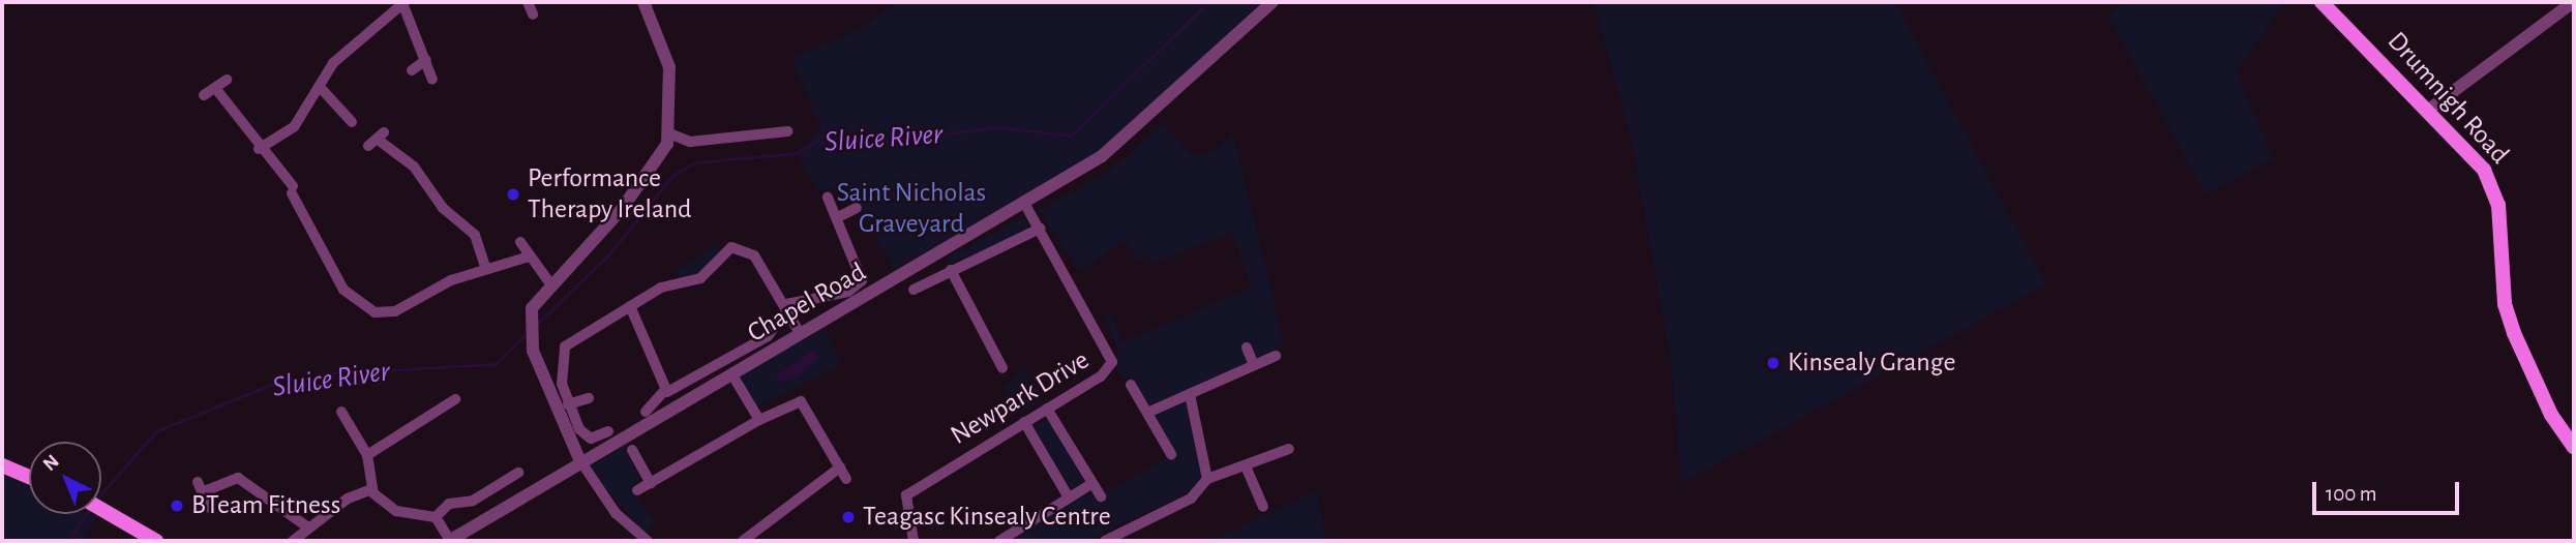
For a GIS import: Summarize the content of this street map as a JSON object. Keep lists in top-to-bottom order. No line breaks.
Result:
{"streets":{"main road":["Drumnigh Road"],"street":["Chapel Road","Newpark Drive"]},"crossings":[["Chapel Road","Newpark Drive"]],"water":["Sluice River"],"parks":["Saint Nicholas Graveyard"],"places":["Performance Therapy Ireland","Kinsealy Grange","BTeam Fitness","Teagasc Kinsealy Centre"],"scale_bar":"100 m","north":"top left"}
